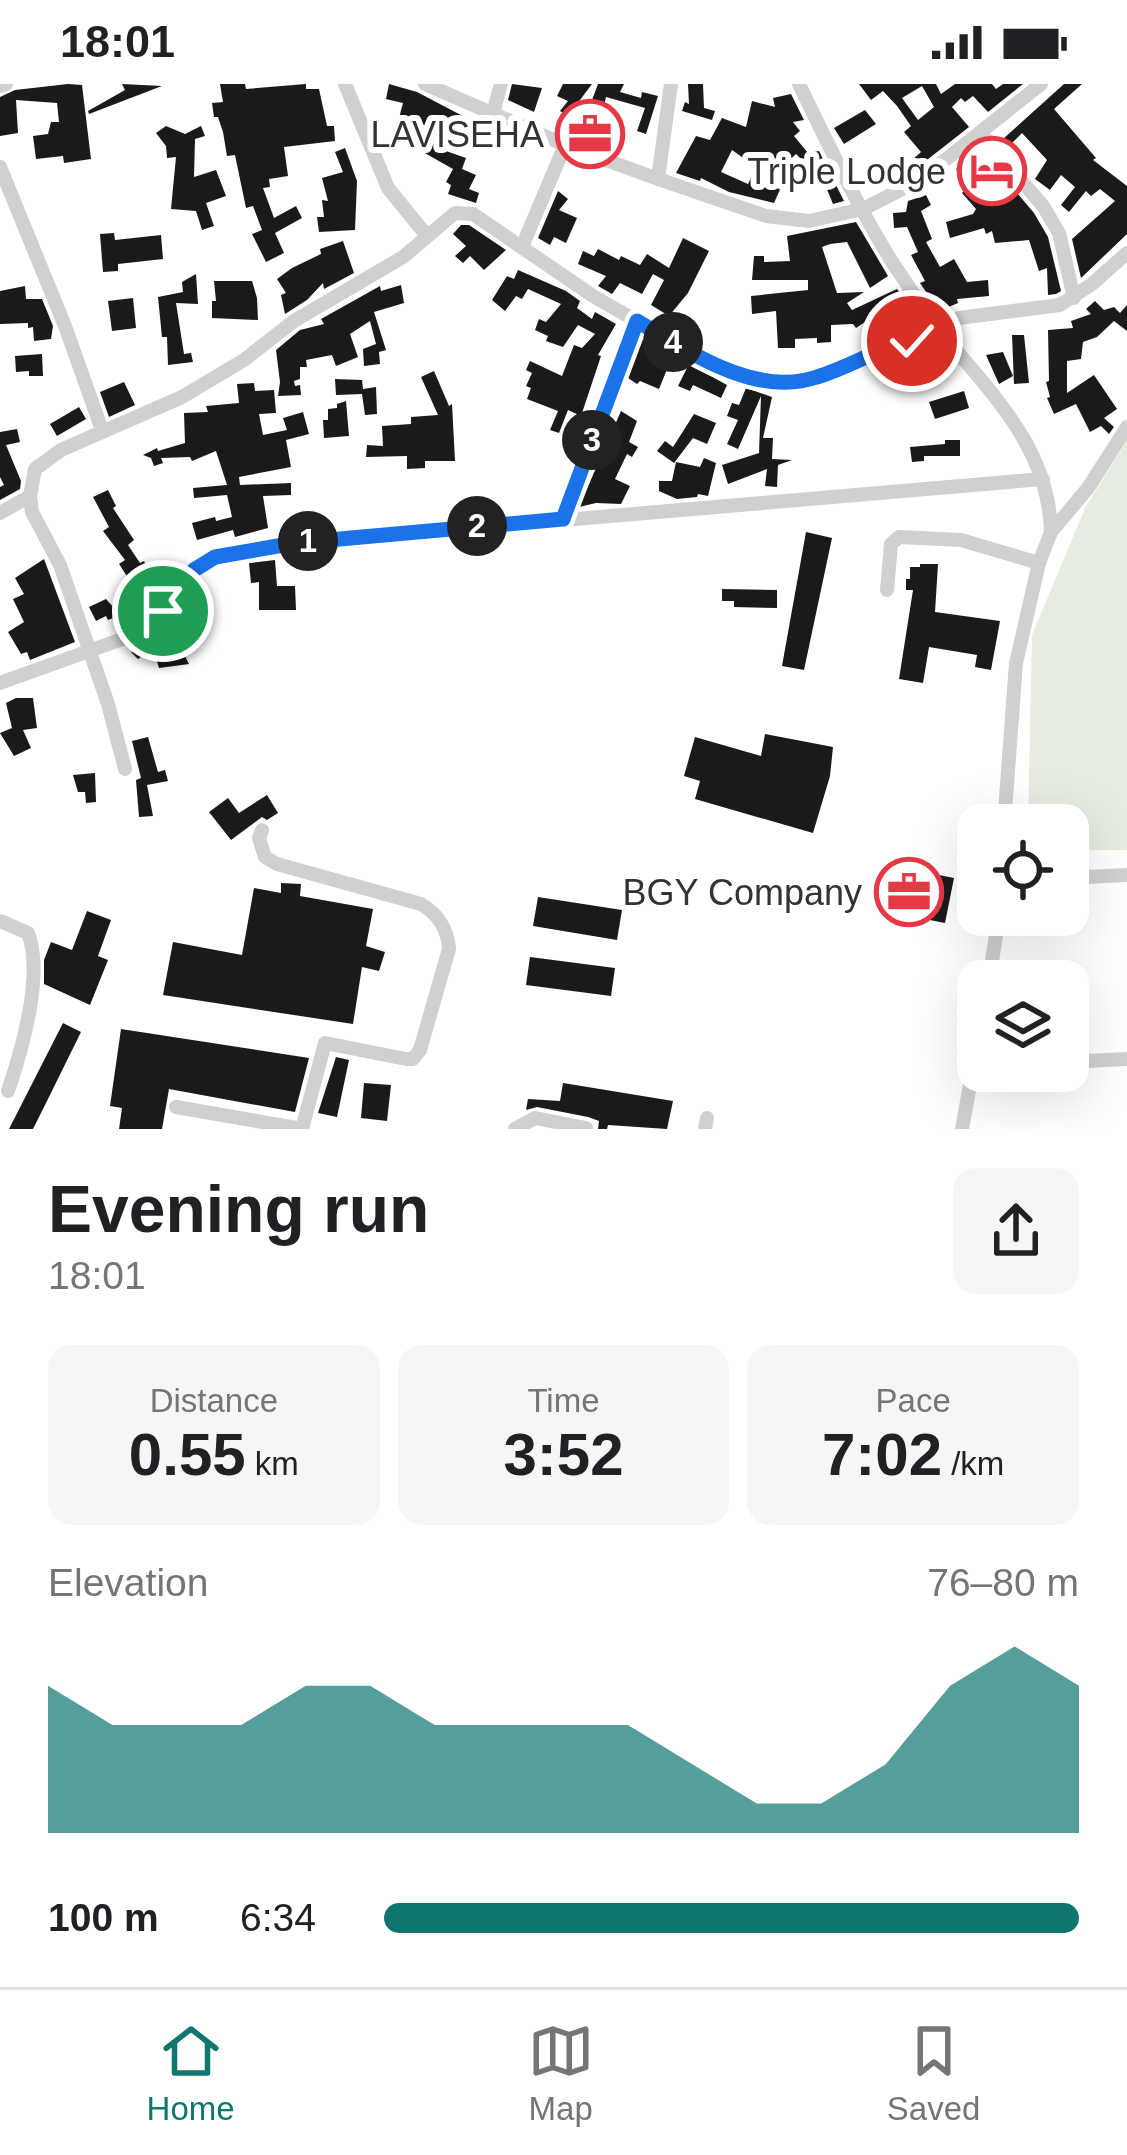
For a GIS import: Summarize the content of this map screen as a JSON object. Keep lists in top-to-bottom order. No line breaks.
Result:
{"places":{"office":["LAVISEHA","BGY Company"],"hotel":["Triple Lodge"]},"page":{"status":"18:01","pins":["4","3","2","1"],"heading":["Evening run","18:01"],"stats":[["Distance","0.55 km"],["Time","3:52"],["Pace","7:02 /km"]],"chart":["Elevation","76–80 m"],"list":[{"name":"100 m","note":"6:34"}],"tabs":["Home","Map","Saved"]}}
